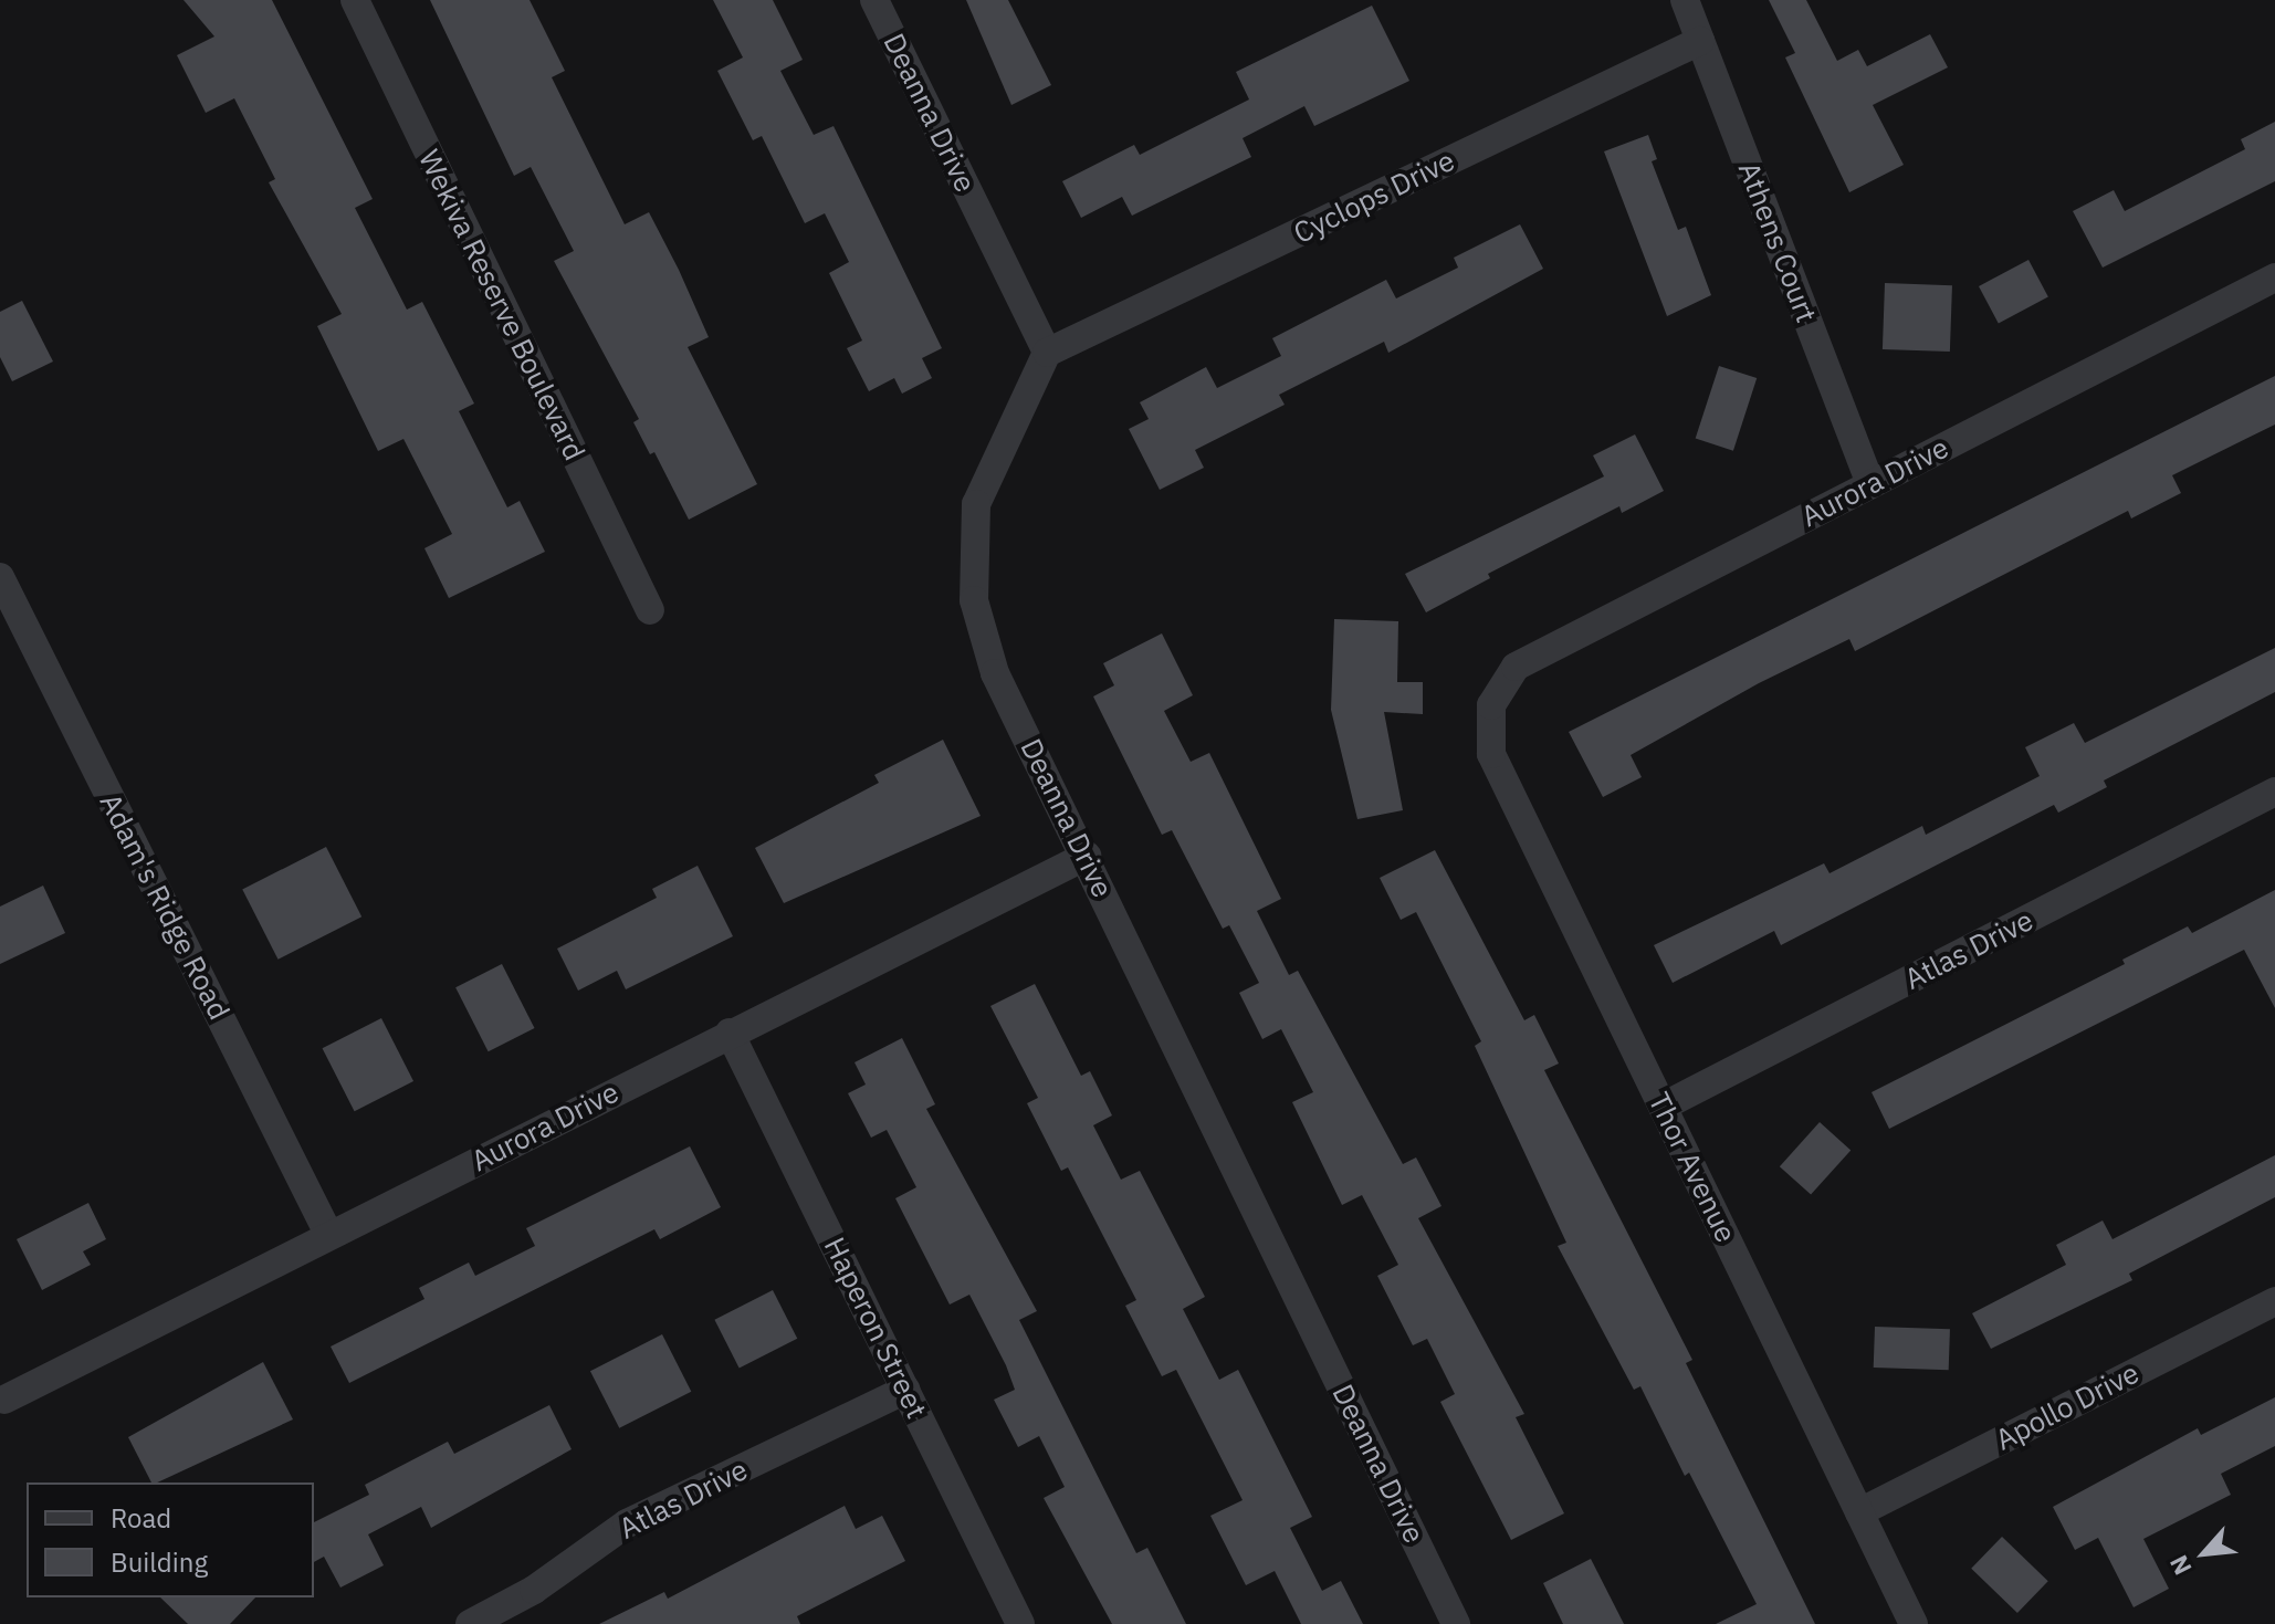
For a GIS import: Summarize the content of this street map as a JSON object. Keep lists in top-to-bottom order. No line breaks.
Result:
{"streets":{"street":["Deanna Drive","Cyclops Drive","Athens Court","Wekiva Reserve Boulevard","Aurora Drive","Adam's Ridge Road","Atlas Drive","Thor Avenue","Haperon Street","Apollo Drive"]},"crossings":[["Deanna Drive","Cyclops Drive"],["Deanna Drive","Aurora Drive"],["Cyclops Drive","Athens Court"],["Athens Court","Aurora Drive"],["Aurora Drive","Adam's Ridge Road"],["Aurora Drive","Thor Avenue"],["Aurora Drive","Haperon Street"],["Atlas Drive","Thor Avenue"],["Atlas Drive","Haperon Street"],["Thor Avenue","Apollo Drive"]],"legend":["Road","Building"],"north":"bottom left"}
